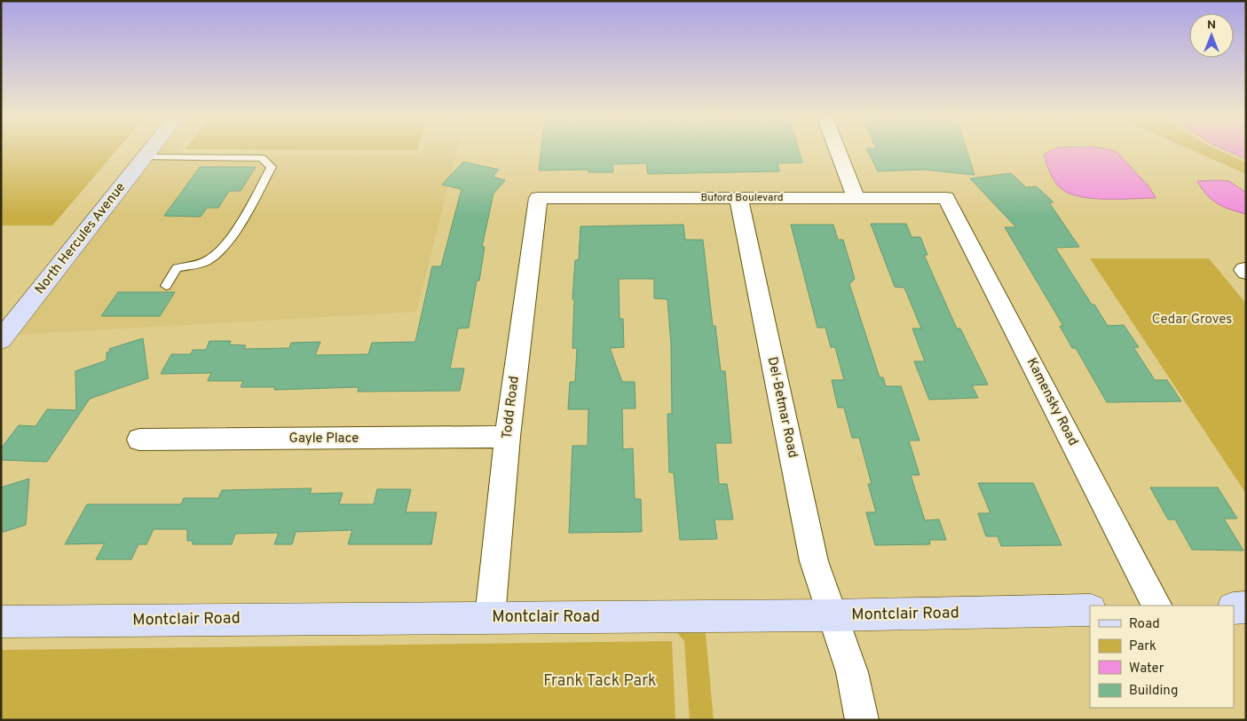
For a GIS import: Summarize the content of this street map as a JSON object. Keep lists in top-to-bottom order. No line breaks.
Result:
{"streets":{"street":["Buford Boulevard","North Hercules Avenue","Kamensky Road","Todd Road","Del-Betmar Road","Gayle Place","Montclair Road"]},"crossings":[["Buford Boulevard","Kamensky Road"],["Buford Boulevard","Todd Road"],["Buford Boulevard","Del-Betmar Road"],["Todd Road","Gayle Place"],["Todd Road","Montclair Road"],["Del-Betmar Road","Montclair Road"]],"parks":["Cedar Groves","Frank Tack Park"],"legend":["Road","Park","Water","Building"],"north":"top"}
